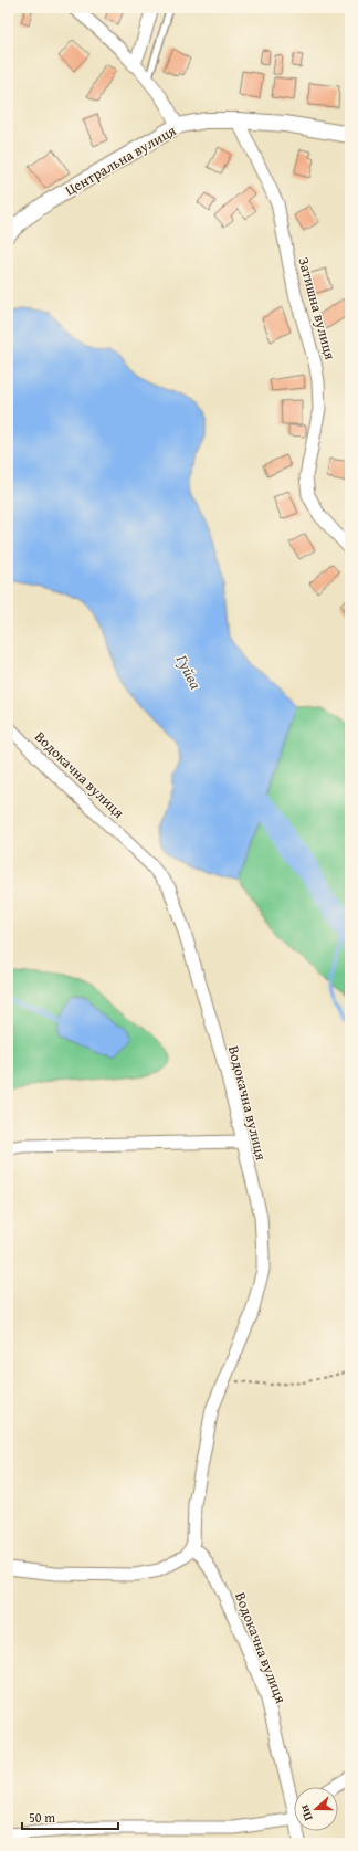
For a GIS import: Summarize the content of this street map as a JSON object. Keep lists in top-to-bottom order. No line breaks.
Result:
{"streets":{"street":["Центральна вулиця","Затишна вулиця","Водокачна вулиця"]},"crossings":[["Центральна вулиця","Затишна вулиця"]],"water":["Гуйва"],"scale_bar":"50 m","north":"left"}
